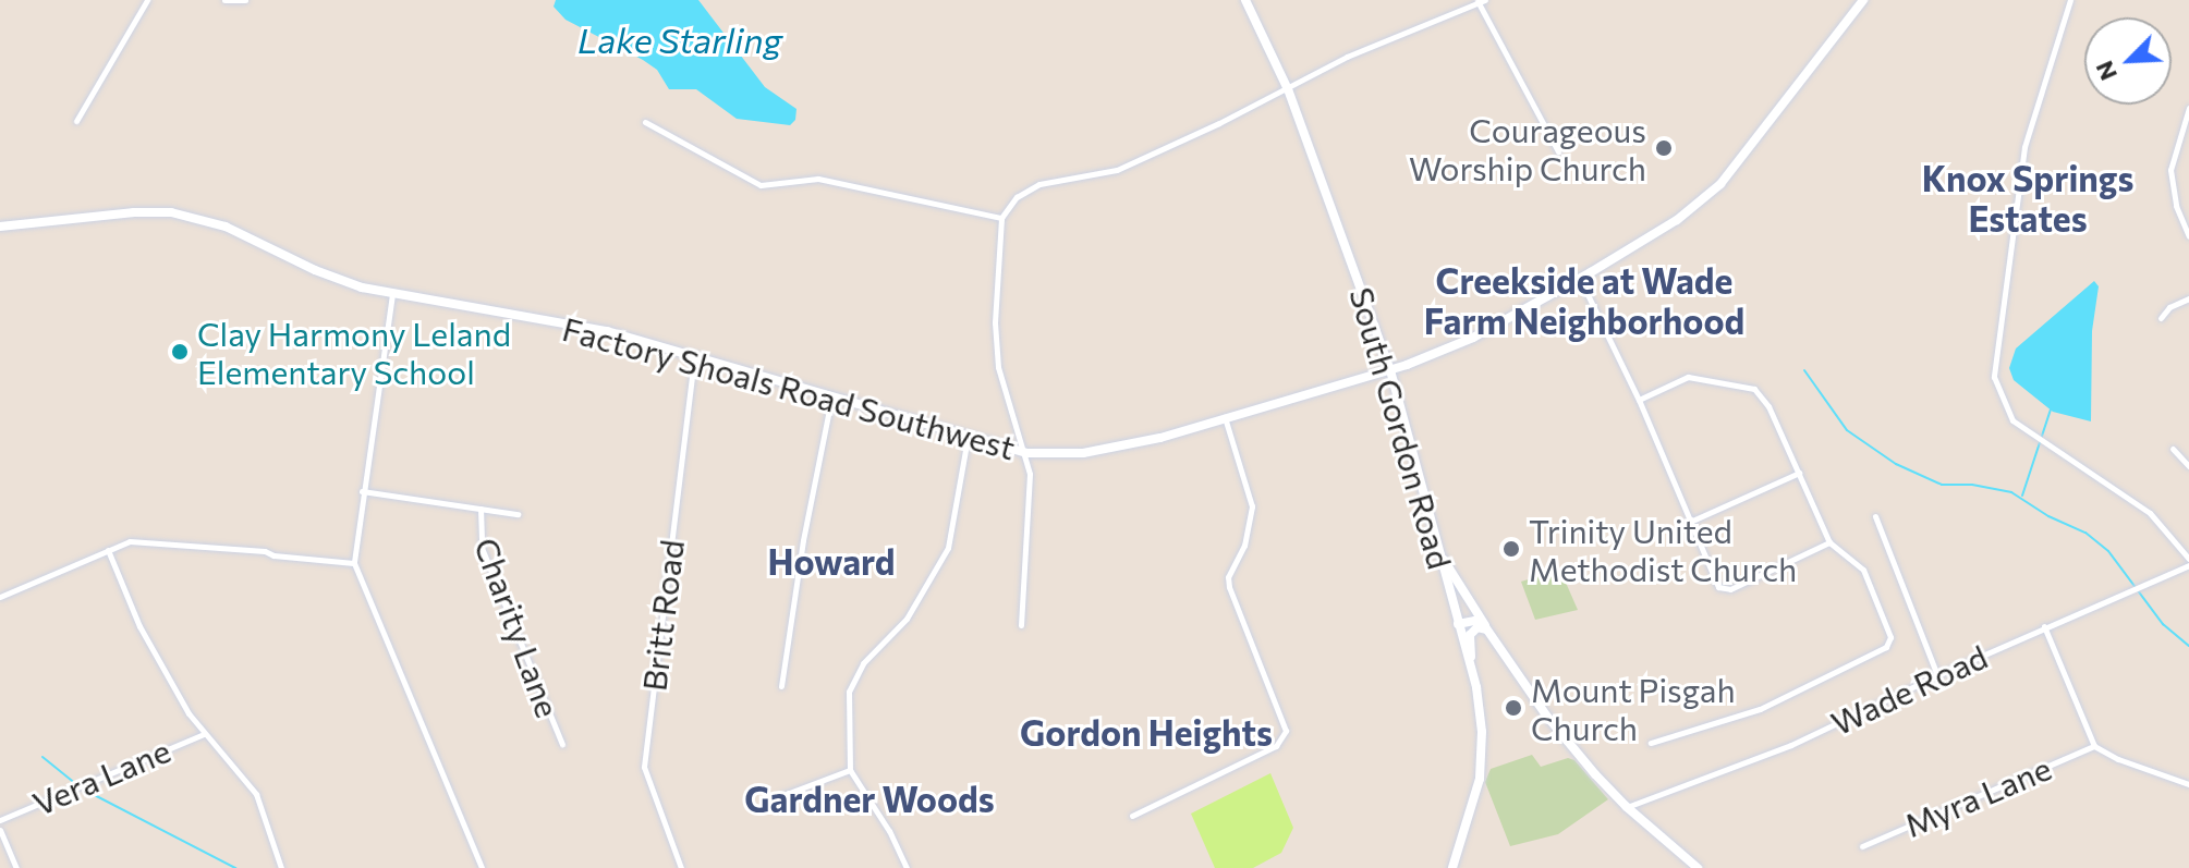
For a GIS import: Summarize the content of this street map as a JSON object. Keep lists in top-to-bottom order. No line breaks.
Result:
{"streets":{"street":["Factory Shoals Road Southwest","South Gordon Road","Britt Road","Charity Lane","Wade Road","Vera Lane","Myra Lane"]},"crossings":[["Factory Shoals Road Southwest","South Gordon Road"],["Factory Shoals Road Southwest","Britt Road"]],"districts":["Knox Springs Estates","Creekside at Wade Farm Neighborhood","Howard","Gordon Heights","Gardner Woods"],"water":["Lake Starling"],"places":["Courageous Worship Church","Clay Harmony Leland Elementary School","Trinity United Methodist Church","Mount Pisgah Church"],"north":"bottom left"}
